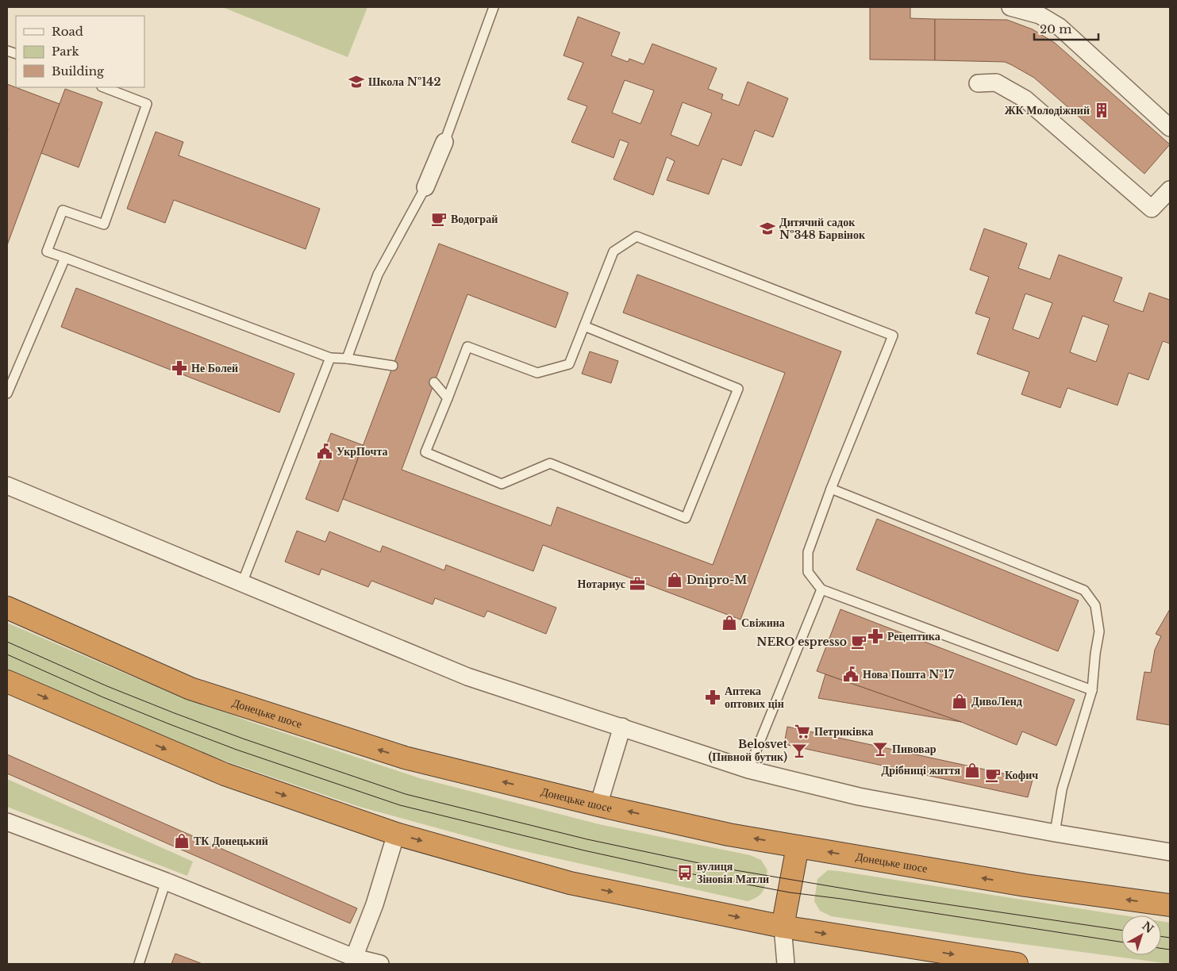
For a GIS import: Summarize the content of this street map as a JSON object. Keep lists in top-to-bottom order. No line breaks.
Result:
{"streets":{"highway":["Донецьке шосе"]},"places":{"school or university":["Школа №142","Дитячий садок №348 Барвінок"],"building":["ЖК Молодіжний"],"cafe":["Водограй","NERO espresso","Кофич"],"pharmacy":["Не Болей","Рецептика","Аптека оптових цін"],"public building":["УкрПочта","Нова Пошта №17"],"shop":["Dnipro-M","Свіжина","ДивоЛенд","Дрібниці життя","ТК Донецький"],"office":["Нотариус"],"supermarket":["Петриківка"],"bar":["Пивовар","Belosvet (Пивной бутик)"],"bus stop":["вулиця Зіновія Матли"]},"legend":["Road","Park","Building"],"scale_bar":"20 m","north":"top right"}
